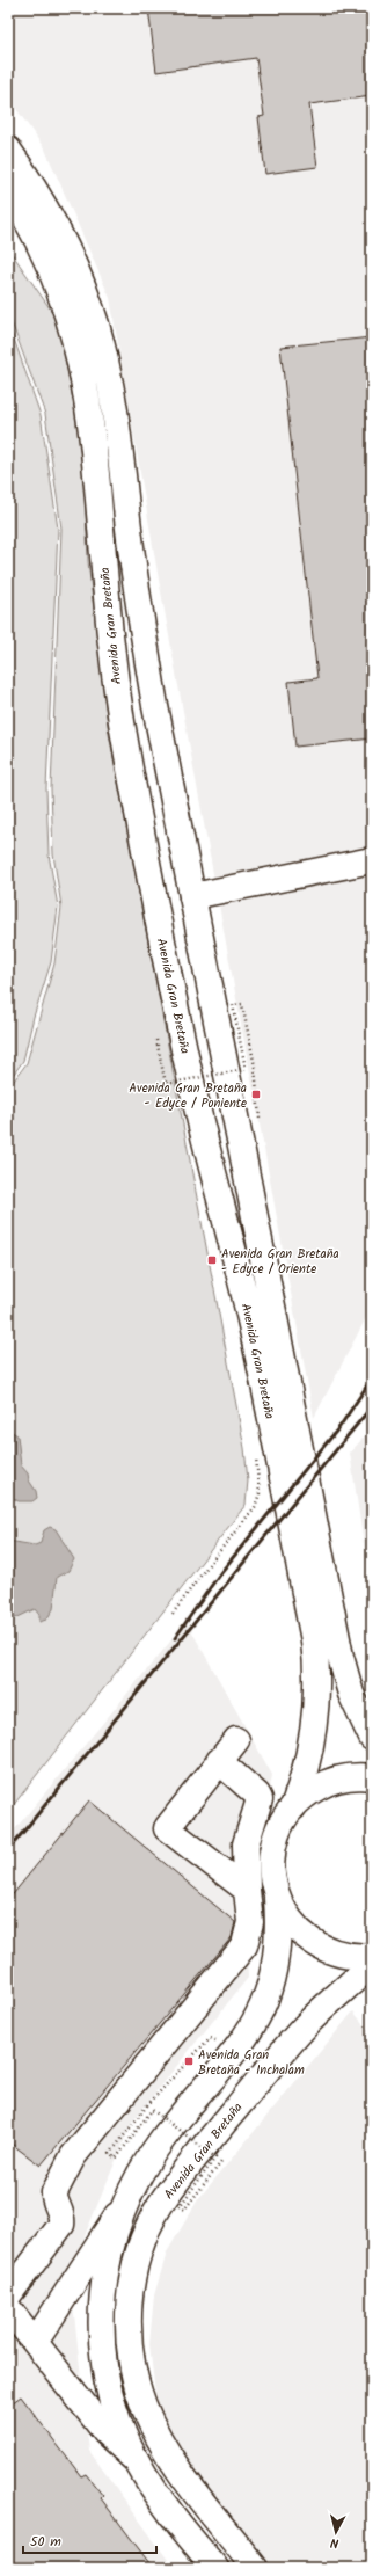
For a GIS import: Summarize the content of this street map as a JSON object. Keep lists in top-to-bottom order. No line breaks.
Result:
{"streets":{"main road":["Avenida Gran Bretaña"]},"places":{"transit":["Avenida Gran Bretaña - Edyce / Poniente","Avenida Gran Bretaña - Edyce / Oriente","Avenida Gran Bretaña - Inchalam"]},"scale_bar":"50 m","north":"bottom"}
